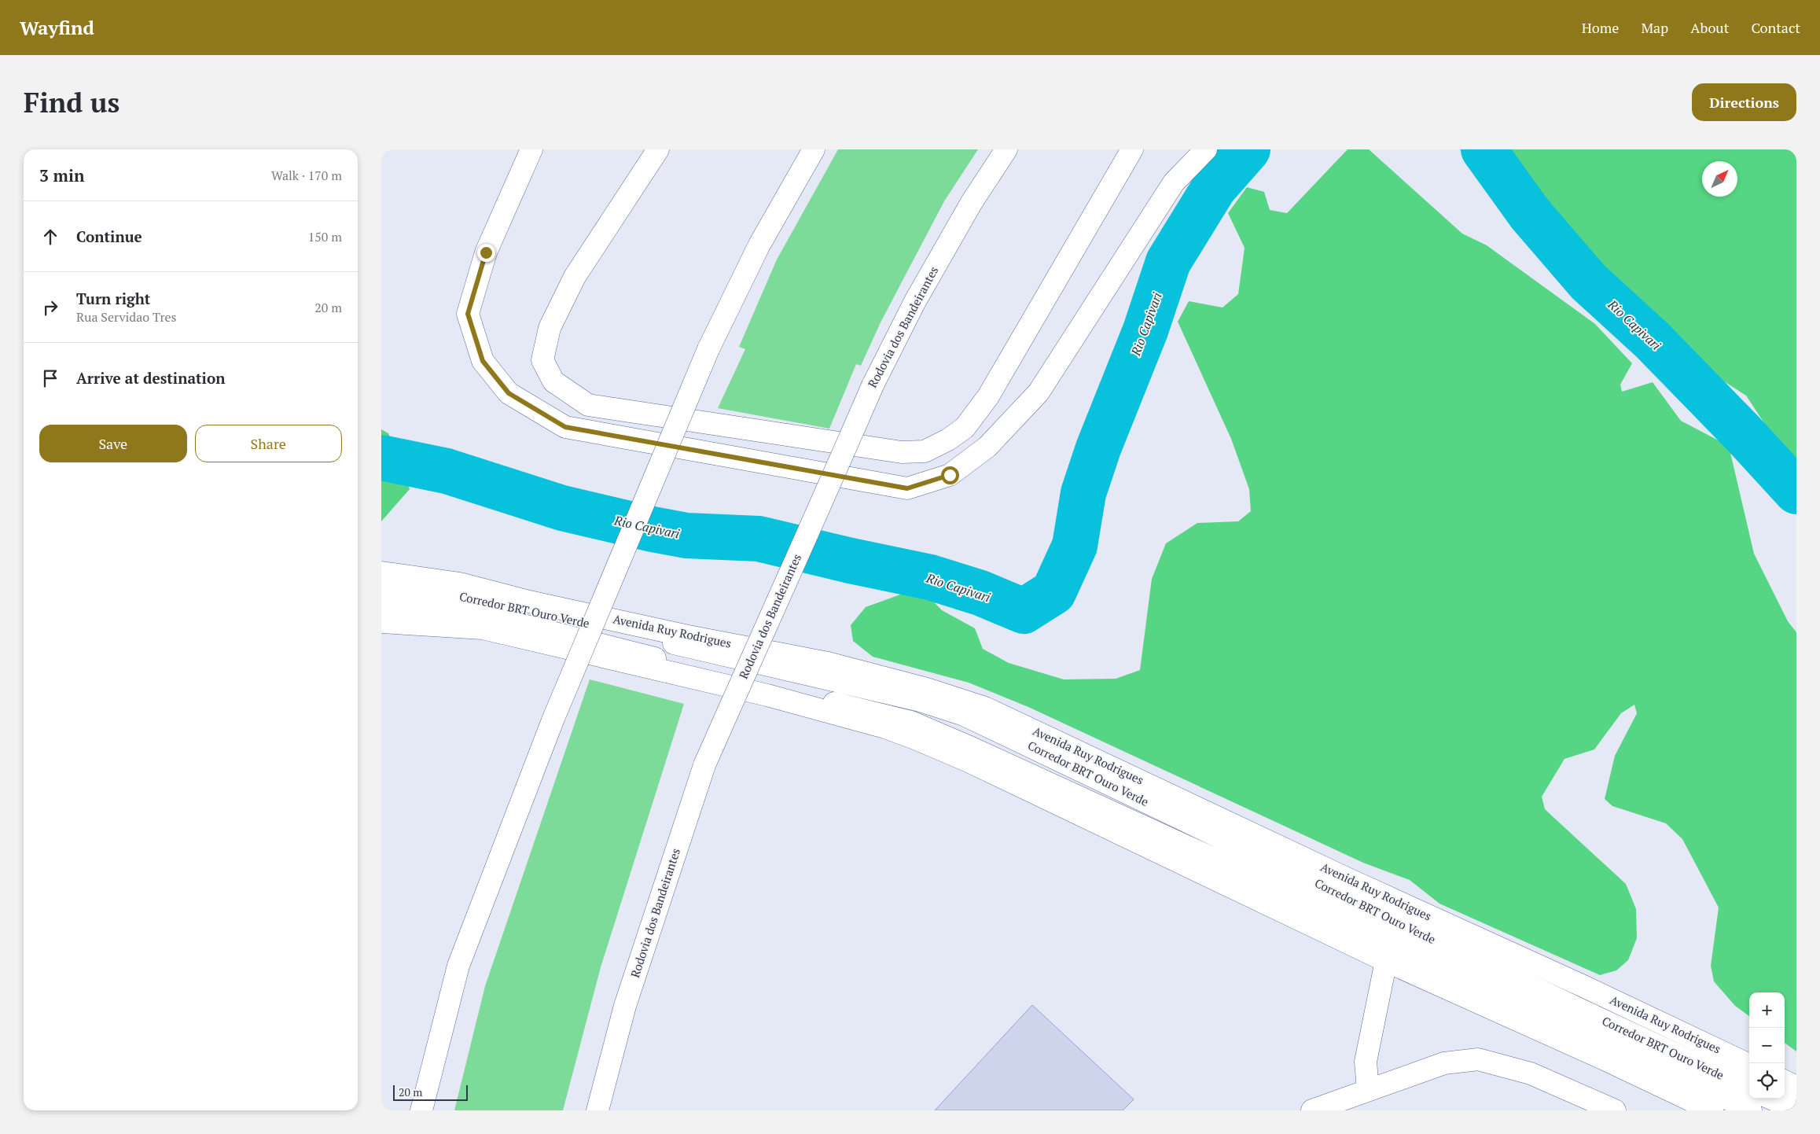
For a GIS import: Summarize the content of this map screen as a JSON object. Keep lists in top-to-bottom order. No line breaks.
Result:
{"streets":{"main road":["Rodovia dos Bandeirantes","Corredor BRT Ouro Verde","Avenida Ruy Rodrigues"]},"water":["Rio Capivari"],"scale_bar":"20 m","north":"top right","page":{"header":"Wayfind","nav":["Home","Map","About","Contact"],"buttons":["Directions",["Save","Share"]],"title":"Find us","heading":["3 min","Walk · 170 m"],"list":[["Continue","150 m"],["Turn right","Rua Servidao Tres","20 m"],"Arrive at destination"],"map_buttons":["+","−"],"scale":"20 m"}}
